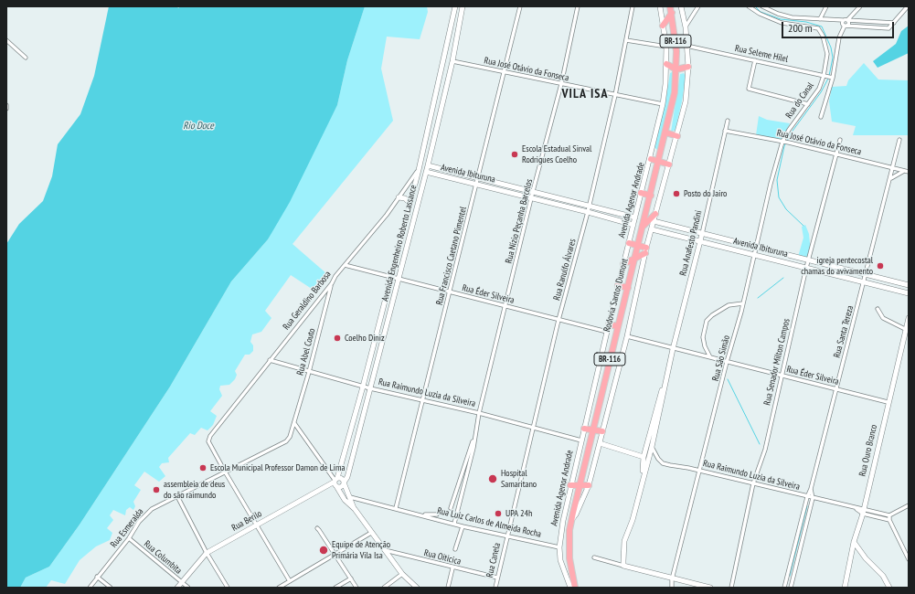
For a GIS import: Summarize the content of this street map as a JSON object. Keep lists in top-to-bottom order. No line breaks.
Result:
{"streets":{"highway":["BR-116","Rodovia Santos Dumont"],"street":["Rua Seleme Hilel","Rua José Otávio da Fonseca","Rua do Canal","Avenida Ibituruna","Avenida Agenor Andrade","Rua Nízio Peçanha Barcelos","Avenida Engenheiro Roberto Lassance","Rua Anafesto Pandini","Rua Francisco Caetano Pimentel","Rua Ranulfo Álvares","Rua Éder Silveira","Rua Geraldino Barbosa","Rua Santa Tereza","Rua Abel Couto","Rua São Simão","Rua Senador Milton Campos","Rua Raimundo Luzia da Silveira","Rua Ouro Branco","Rua Berilo","Rua Luiz Carlos de Almeida Rocha","Rua Esmeralda","Rua Columbita","Rua Oiticica","Rua Canela"]},"crossings":[["Rua Seleme Hilel","Rua do Canal"],["Rua Seleme Hilel","Avenida Agenor Andrade"],["Rua José Otávio da Fonseca","Rua do Canal"],["Rua José Otávio da Fonseca","Avenida Agenor Andrade"],["Rua José Otávio da Fonseca","Rua Nízio Peçanha Barcelos"],["Rua José Otávio da Fonseca","Avenida Engenheiro Roberto Lassance"],["Rua José Otávio da Fonseca","Rua Anafesto Pandini"],["Rua José Otávio da Fonseca","Rua Francisco Caetano Pimentel"],["Rua José Otávio da Fonseca","Rua Ranulfo Álvares"],["Rua José Otávio da Fonseca","Rua Santa Tereza"],["Rua José Otávio da Fonseca","Rua São Simão"],["Rua José Otávio da Fonseca","Rua Senador Milton Campos"],["Rua do Canal","Rua São Simão"],["Avenida Ibituruna","Avenida Agenor Andrade"],["Avenida Ibituruna","Rua Nízio Peçanha Barcelos"],["Avenida Ibituruna","Avenida Engenheiro Roberto Lassance"],["Avenida Ibituruna","Rua Anafesto Pandini"],["Avenida Ibituruna","Rua Francisco Caetano Pimentel"],["Avenida Ibituruna","Rua Ranulfo Álvares"],["Avenida Ibituruna","Rua Santa Tereza"],["Avenida Ibituruna","Rua São Simão"],["Avenida Ibituruna","Rua Senador Milton Campos"],["Avenida Agenor Andrade","Rua Éder Silveira"],["Avenida Agenor Andrade","Rodovia Santos Dumont"],["Avenida Agenor Andrade","Rua Raimundo Luzia da Silveira"],["Avenida Agenor Andrade","Rua Luiz Carlos de Almeida Rocha"],["Rua Nízio Peçanha Barcelos","Rua Éder Silveira"],["Rua Nízio Peçanha Barcelos","Rua Raimundo Luzia da Silveira"],["Rua Nízio Peçanha Barcelos","Rua Luiz Carlos de Almeida Rocha"],["Avenida Engenheiro Roberto Lassance","Rua Éder Silveira"],["Avenida Engenheiro Roberto Lassance","Rua Geraldino Barbosa"],["Avenida Engenheiro Roberto Lassance","Rua Raimundo Luzia da Silveira"],["Avenida Engenheiro Roberto Lassance","Rua Berilo"],["Rua Anafesto Pandini","Rua Éder Silveira"],["Rua Anafesto Pandini","Rua Raimundo Luzia da Silveira"],["Rua Francisco Caetano Pimentel","Rua Éder Silveira"],["Rua Francisco Caetano Pimentel","Rua Raimundo Luzia da Silveira"],["Rua Francisco Caetano Pimentel","Rua Luiz Carlos de Almeida Rocha"],["Rua Ranulfo Álvares","Rua Éder Silveira"],["Rua Ranulfo Álvares","Rua Raimundo Luzia da Silveira"],["Rua Ranulfo Álvares","Rua Luiz Carlos de Almeida Rocha"],["Rua Ranulfo Álvares","Rua Canela"],["Rua Éder Silveira","Rua Geraldino Barbosa"],["Rua Éder Silveira","Rua Santa Tereza"],["Rua Éder Silveira","Rua São Simão"],["Rua Éder Silveira","Rua Senador Milton Campos"],["Rua Éder Silveira","Rua Ouro Branco"],["Rua Geraldino Barbosa","Rua Abel Couto"],["Rua Geraldino Barbosa","Rua Raimundo Luzia da Silveira"],["Rua Geraldino Barbosa","Rua Esmeralda"],["Rua Santa Tereza","Rua Raimundo Luzia da Silveira"],["Rua Abel Couto","Rua Raimundo Luzia da Silveira"],["Rua Abel Couto","Rua Esmeralda"],["Rua São Simão","Rua Raimundo Luzia da Silveira"],["Rua Senador Milton Campos","Rua Raimundo Luzia da Silveira"],["Rua Raimundo Luzia da Silveira","Rua Ouro Branco"],["Rua Berilo","Rua Columbita"],["Rua Luiz Carlos de Almeida Rocha","Rua Canela"],["Rua Esmeralda","Rua Columbita"],["Rua Oiticica","Rua Canela"]],"districts":["VILA ISA"],"water":["Rio Doce"],"places":["Escola Estadual Sinval Rodrigues Coelho","Posto do Jairo","igreja pentecostal chamas do avivamento","Coelho Diniz","Escola Municipal Professor Damon de Lima","Hospital Samaritano","assembleia de deus do são raimundo","UPA 24h","Equipe de Atenção Primária Vila Isa"],"scale_bar":"200 m"}
